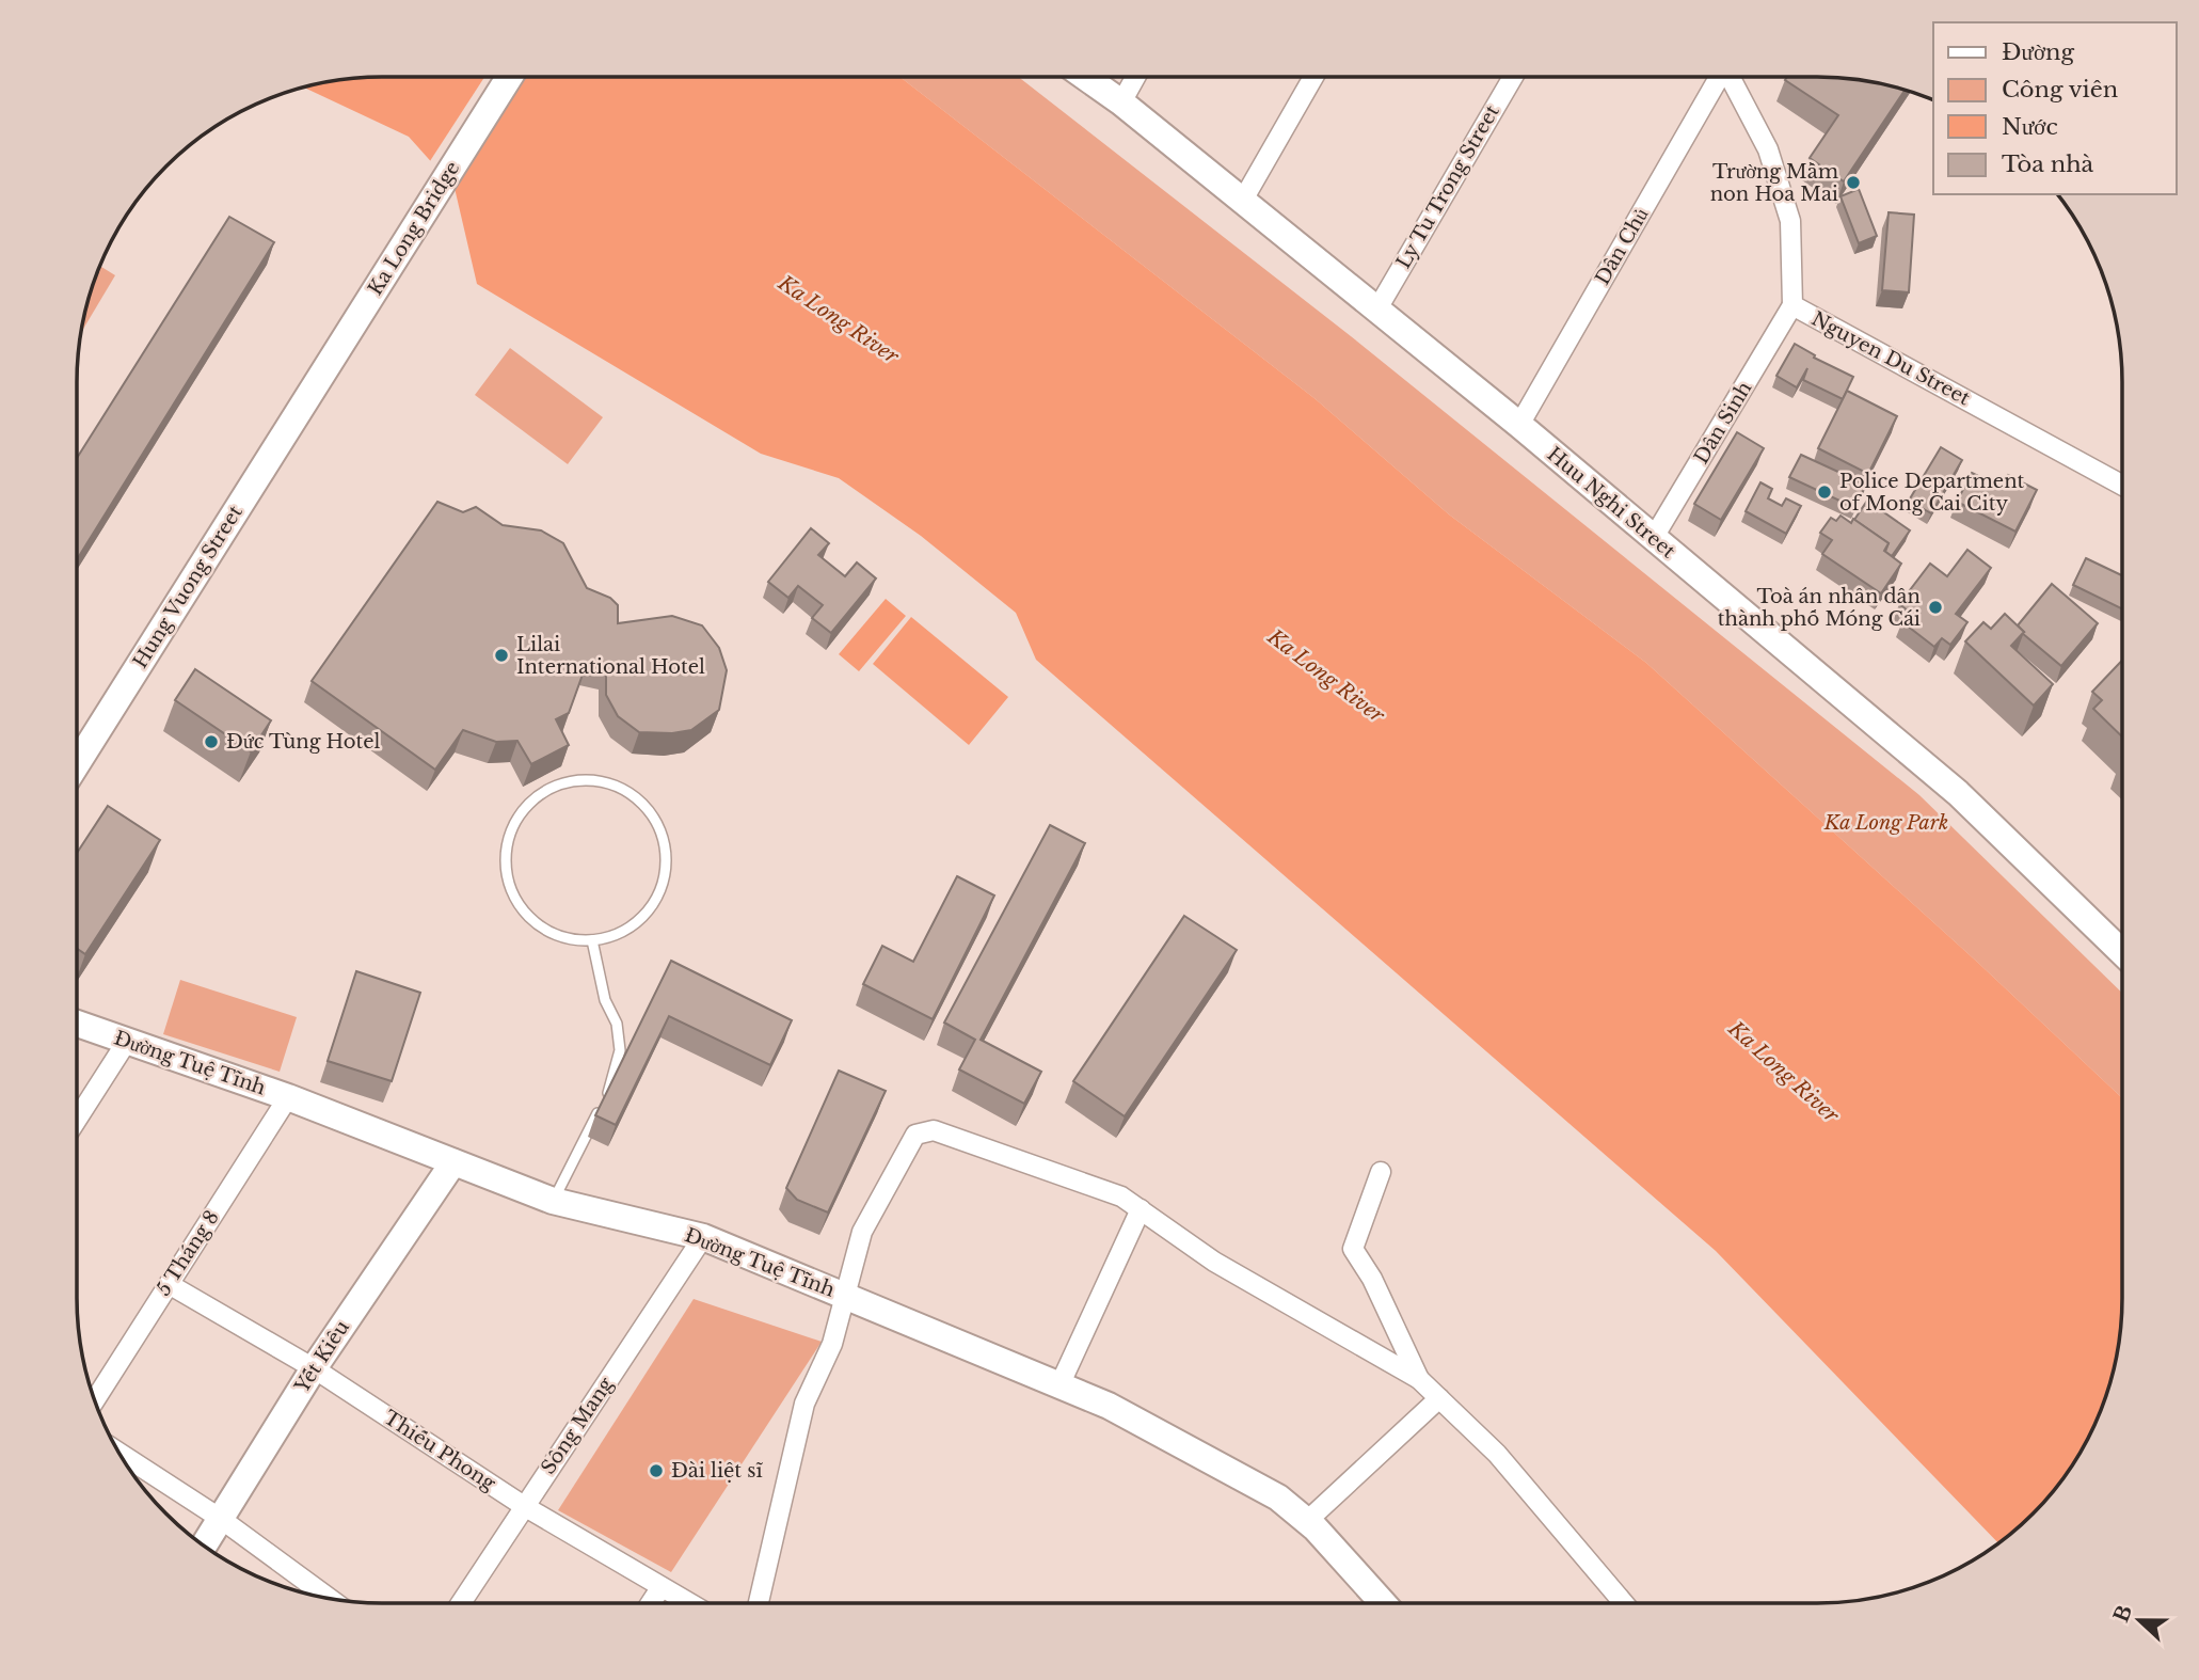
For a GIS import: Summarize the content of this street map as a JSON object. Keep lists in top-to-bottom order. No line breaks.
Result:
{"streets":{"street":["Ly Tu Trong Street","Ka Long Bridge","Dân Chủ","Nguyen Du Street","Dân Sinh","Huu Nghi Street","Hung Vuong Street","Đường Tuệ Tĩnh","5 Tháng 8","Yết Kiêu","Sông Mang","Thiếu Phong"]},"crossings":[["Ly Tu Trong Street","Huu Nghi Street"],["Ka Long Bridge","Hung Vuong Street"],["Dân Chủ","Huu Nghi Street"],["Nguyen Du Street","Dân Sinh"],["Dân Sinh","Huu Nghi Street"],["Đường Tuệ Tĩnh","5 Tháng 8"],["Đường Tuệ Tĩnh","Yết Kiêu"],["Đường Tuệ Tĩnh","Sông Mang"],["5 Tháng 8","Thiếu Phong"],["Yết Kiêu","Thiếu Phong"],["Sông Mang","Thiếu Phong"]],"water":["Ka Long River"],"parks":["Ka Long Park"],"places":["Trường Mầm non Hoa Mai","Police Department of Mong Cai City","Toà án nhân dân thành phố Móng Cái","Lilai International Hotel","Đức Tùng Hotel","Đài liệt sĩ"],"legend":["Đường","Công viên","Nước","Tòa nhà"],"north":"left"}
